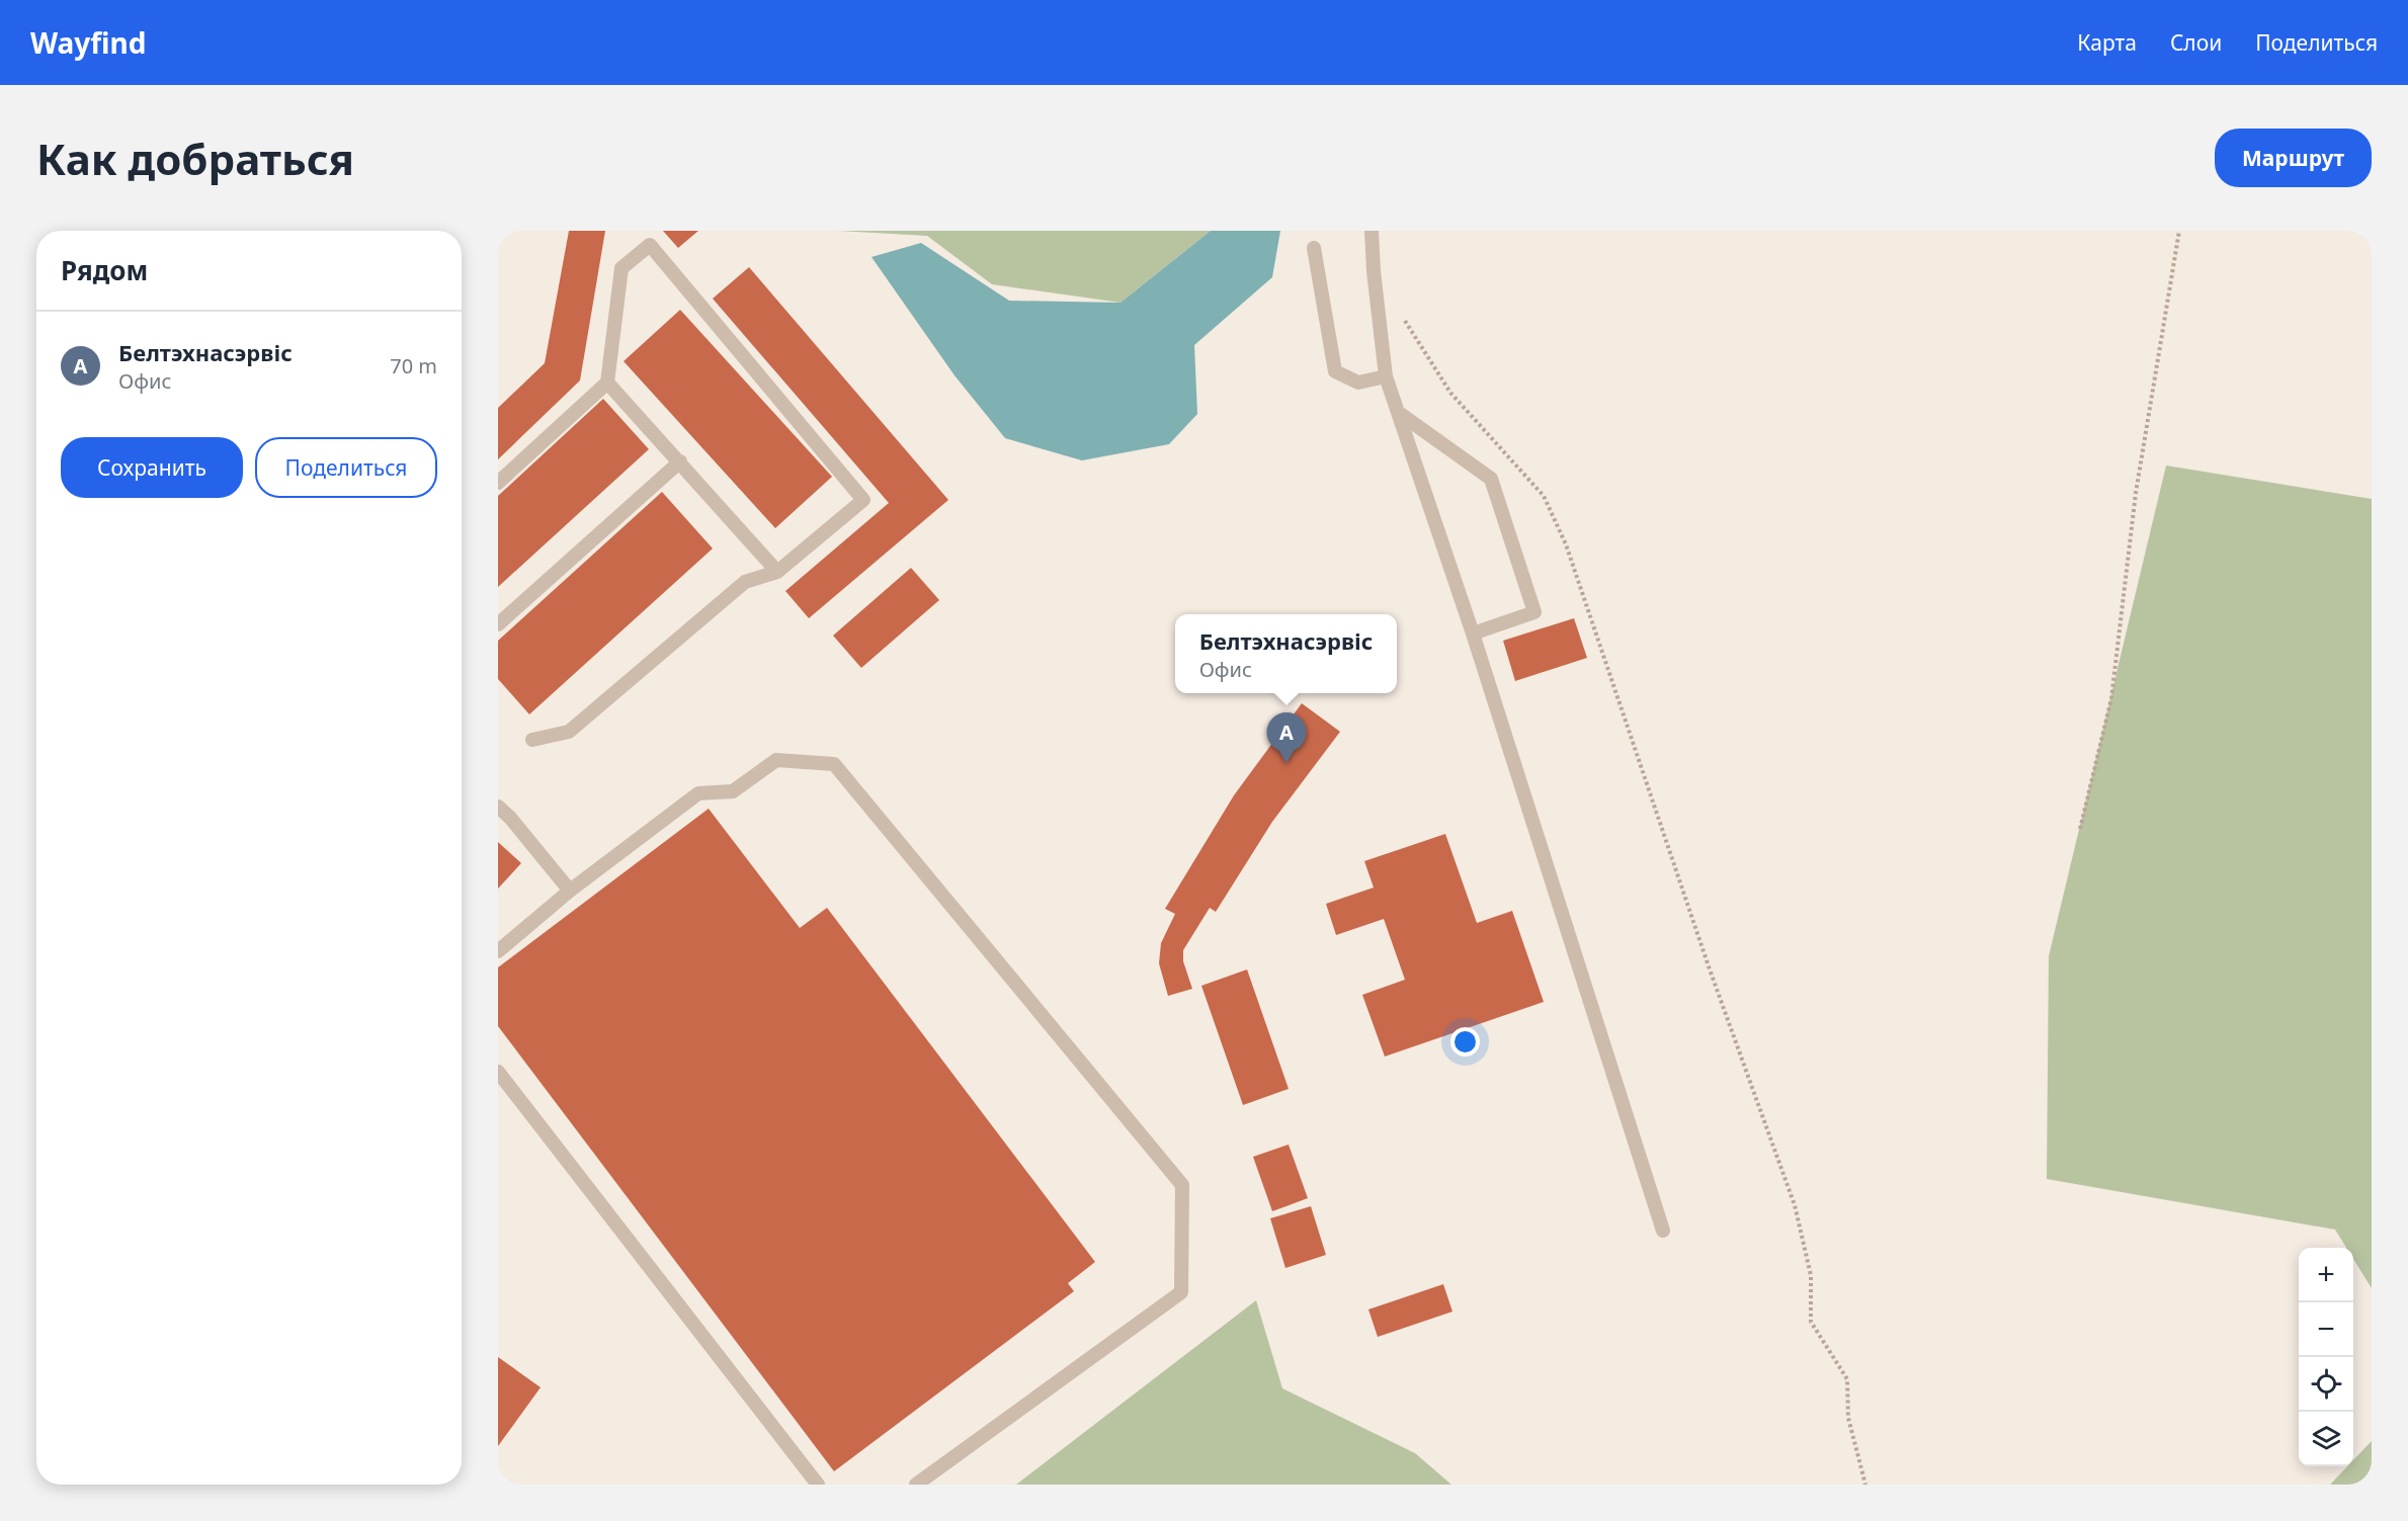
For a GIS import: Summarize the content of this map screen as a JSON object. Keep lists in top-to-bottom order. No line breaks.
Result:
{"page":{"header":"Wayfind","nav":["Карта","Слои","Поделиться"],"buttons":["Маршрут",["Сохранить","Поделиться"]],"title":"Как добраться","heading":"Рядом","list":[{"mark":"A","name":"Белтэхнасэрвіс","note":"Офис","value":"70 m"}],"popup":["Белтэхнасэрвіс","Офис"],"pins":"A","map_buttons":["+","−"]}}
